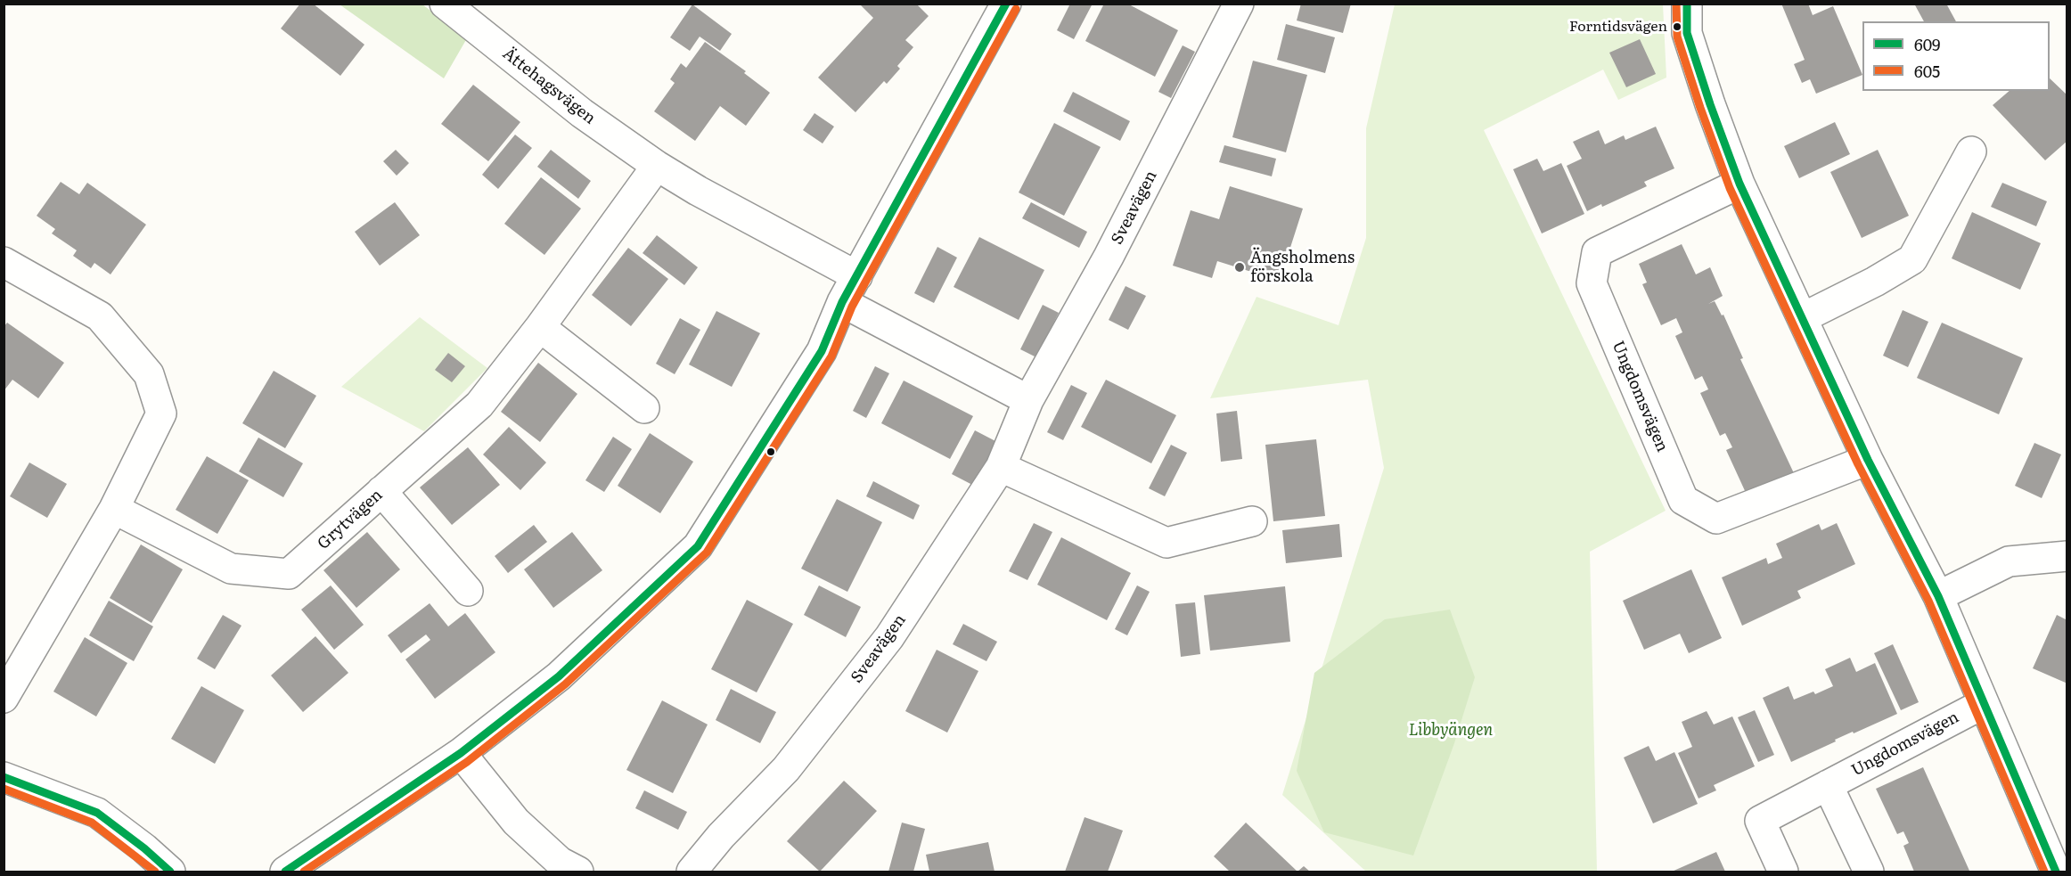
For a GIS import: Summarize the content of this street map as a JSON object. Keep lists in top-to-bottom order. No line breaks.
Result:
{"streets":{"street":["Ättehagsvägen","Sveavägen","Ungdomsvägen","Grytvägen"]},"parks":["Libbyängen"],"places":["Forntidsvägen","Ängsholmens förskola"],"lines":["transit line 609","transit line 605"],"legend":["609","605"]}
